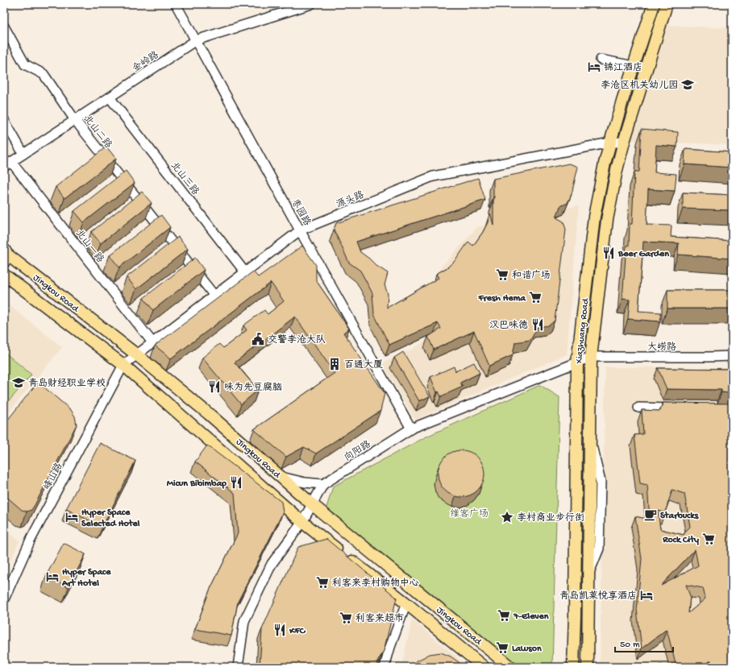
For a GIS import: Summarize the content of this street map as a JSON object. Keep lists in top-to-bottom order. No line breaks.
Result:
{"streets":{"main road":["Jingkou Road","Xiazhuang Road"],"street":["金岭路","北山二路","北山三路","源头路","枣园路","北山一路","大崂路","向阳路","峰山路"]},"crossings":[["金岭路","北山二路"],["金岭路","北山三路"],["金岭路","枣园路"],["金岭路","北山一路"],["北山二路","源头路"],["北山三路","源头路"],["源头路","枣园路"],["源头路","北山一路"],["源头路","Jingkou Road"],["源头路","Xiazhuang Road"],["源头路","峰山路"],["枣园路","向阳路"],["Jingkou Road","向阳路"],["Jingkou Road","峰山路"],["Xiazhuang Road","大崂路"],["Xiazhuang Road","向阳路"],["大崂路","向阳路"]],"parks":["维客广场"],"places":{"hotel":["锦江酒店","Hyper Space Selected Hotel","Hyper Space Art Hotel","青岛凯莱悦享酒店"],"school or university":["李沧区机关幼儿园","青岛财经职业学校"],"restaurant":["Beer Garden","汉巴味德","味为先豆腐脑","Micun Bibimbap","KFC"],"supermarket":["和谐广场","Fresh Hema","Rock City","利客来李村购物中心","7-Eleven","利客来超市","Lawson"],"public building":["交警李沧大队"],"building":["百通大厦"],"cafe":["Starbucks"],"place":["李村商业步行街"]},"scale_bar":"50 m"}
